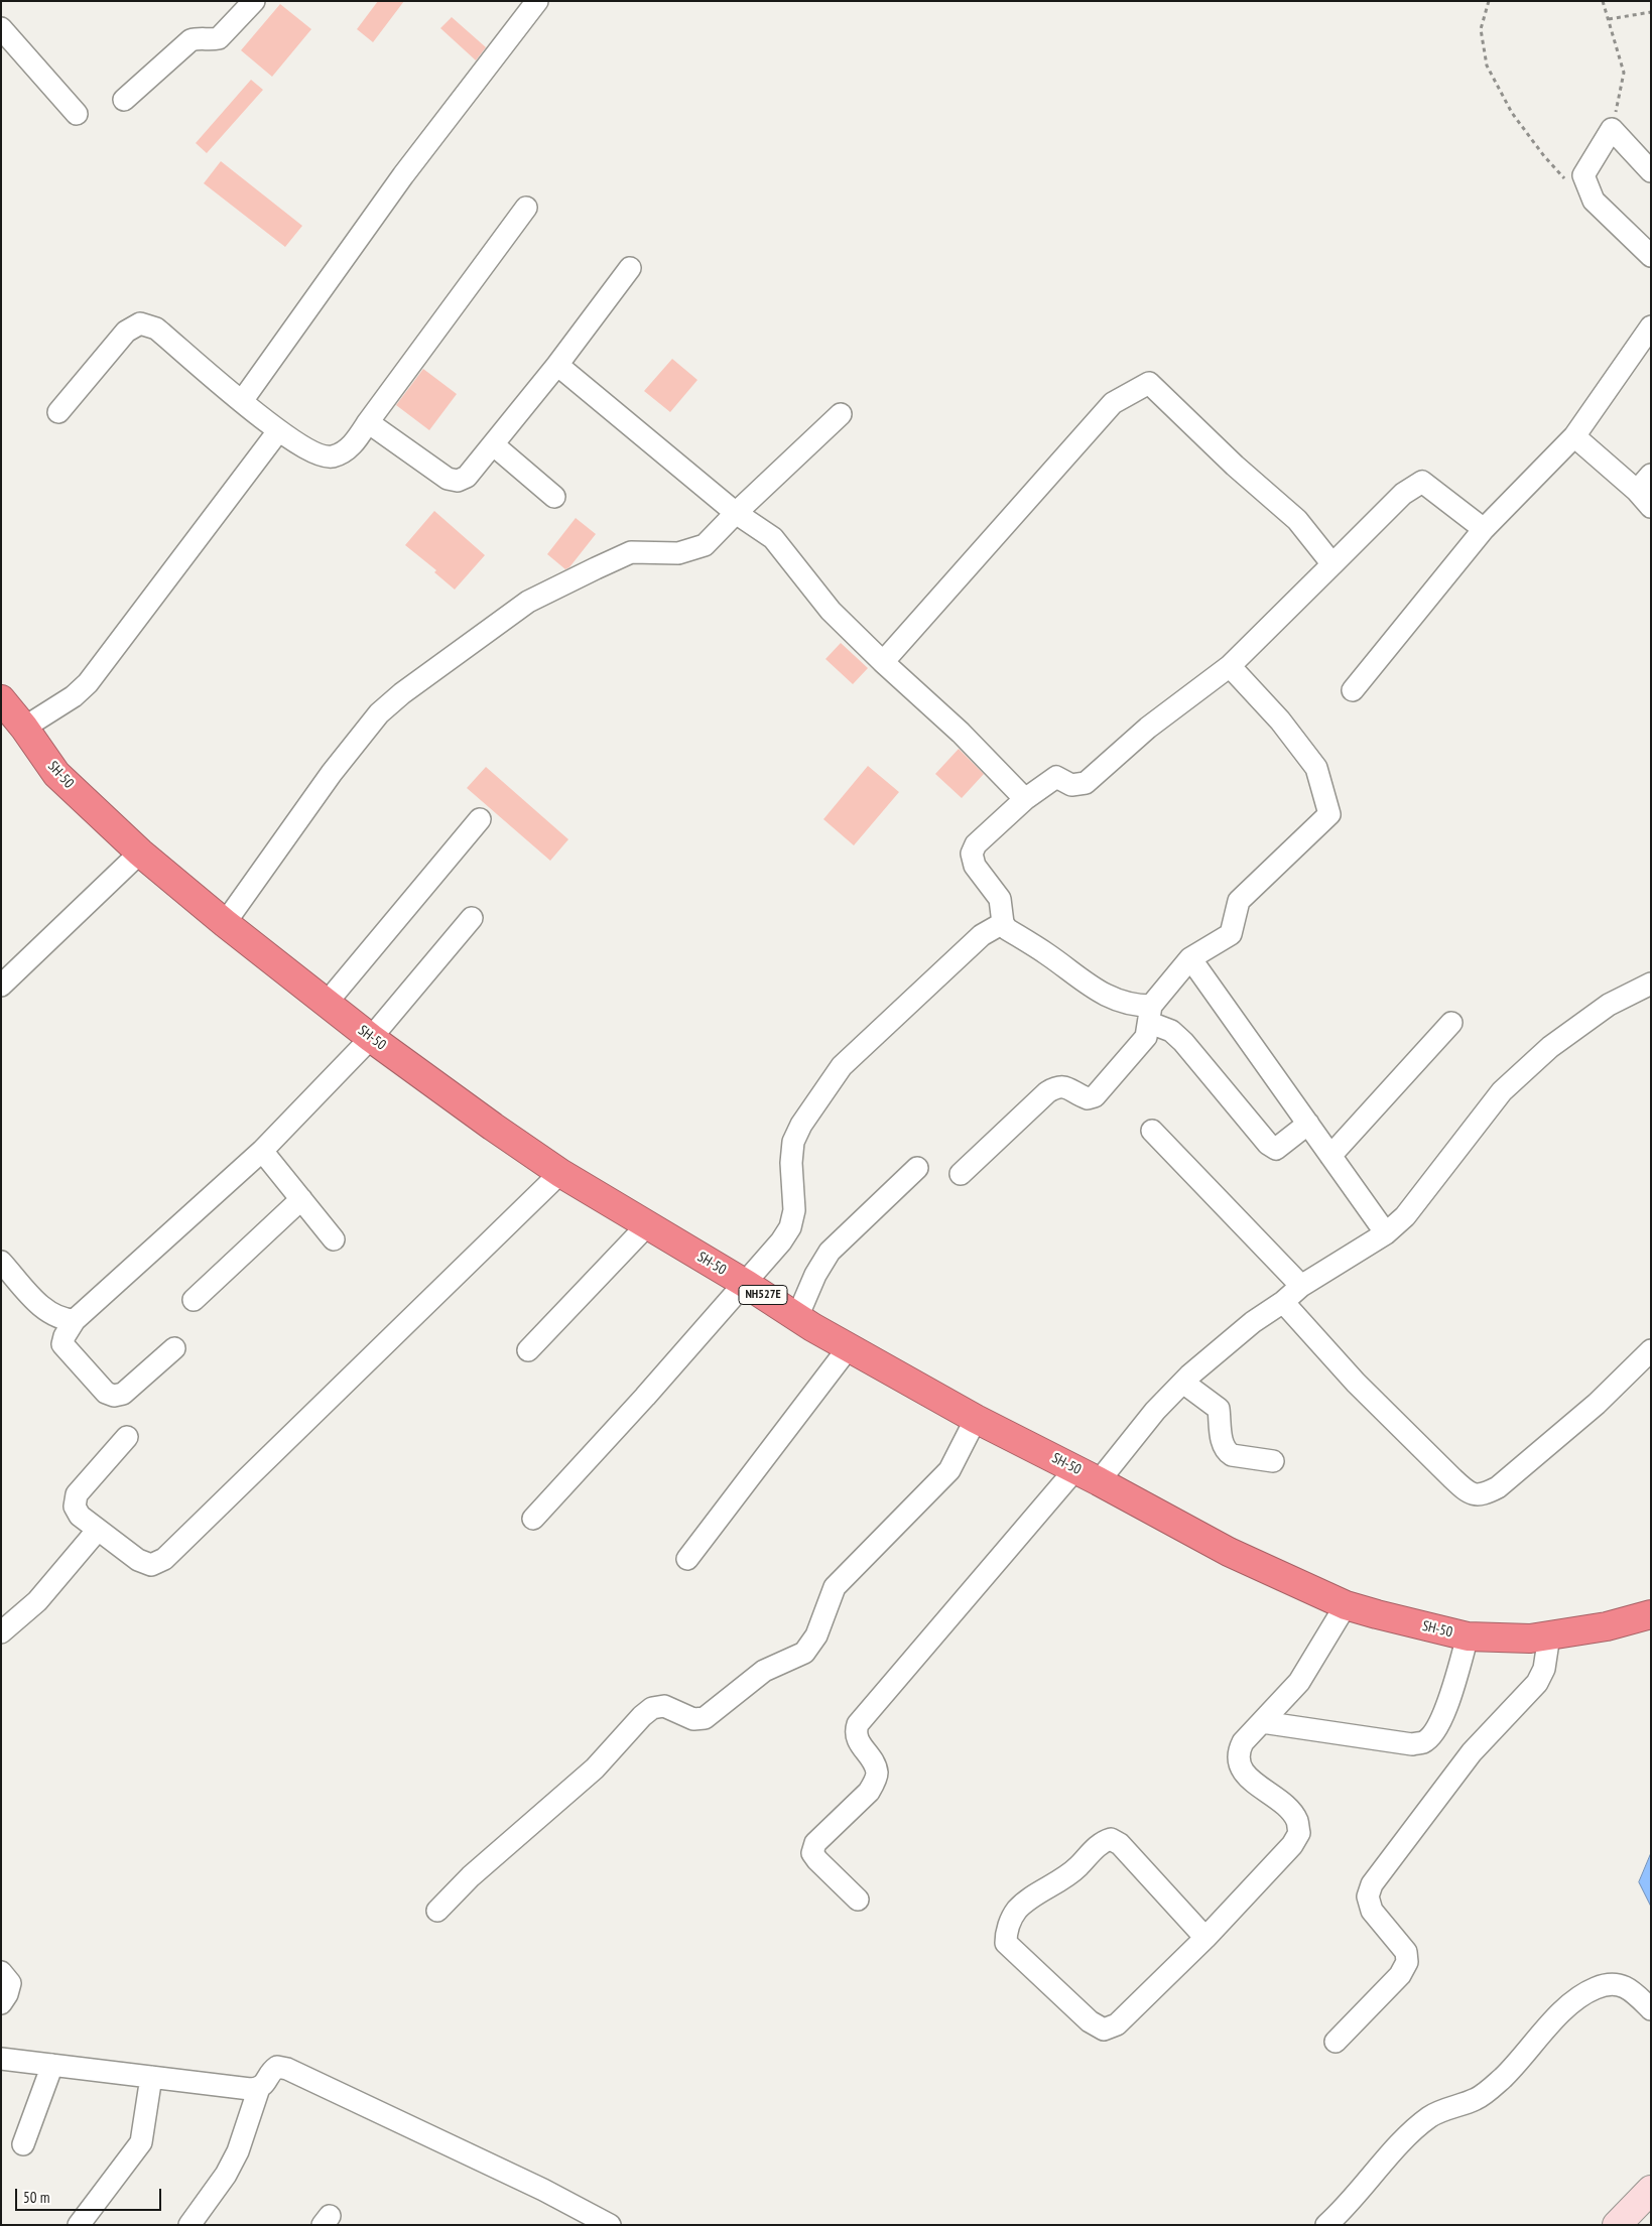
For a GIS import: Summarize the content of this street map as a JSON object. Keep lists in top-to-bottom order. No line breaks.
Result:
{"streets":{"highway":["SH-50","NH527E"]},"scale_bar":"50 m"}
